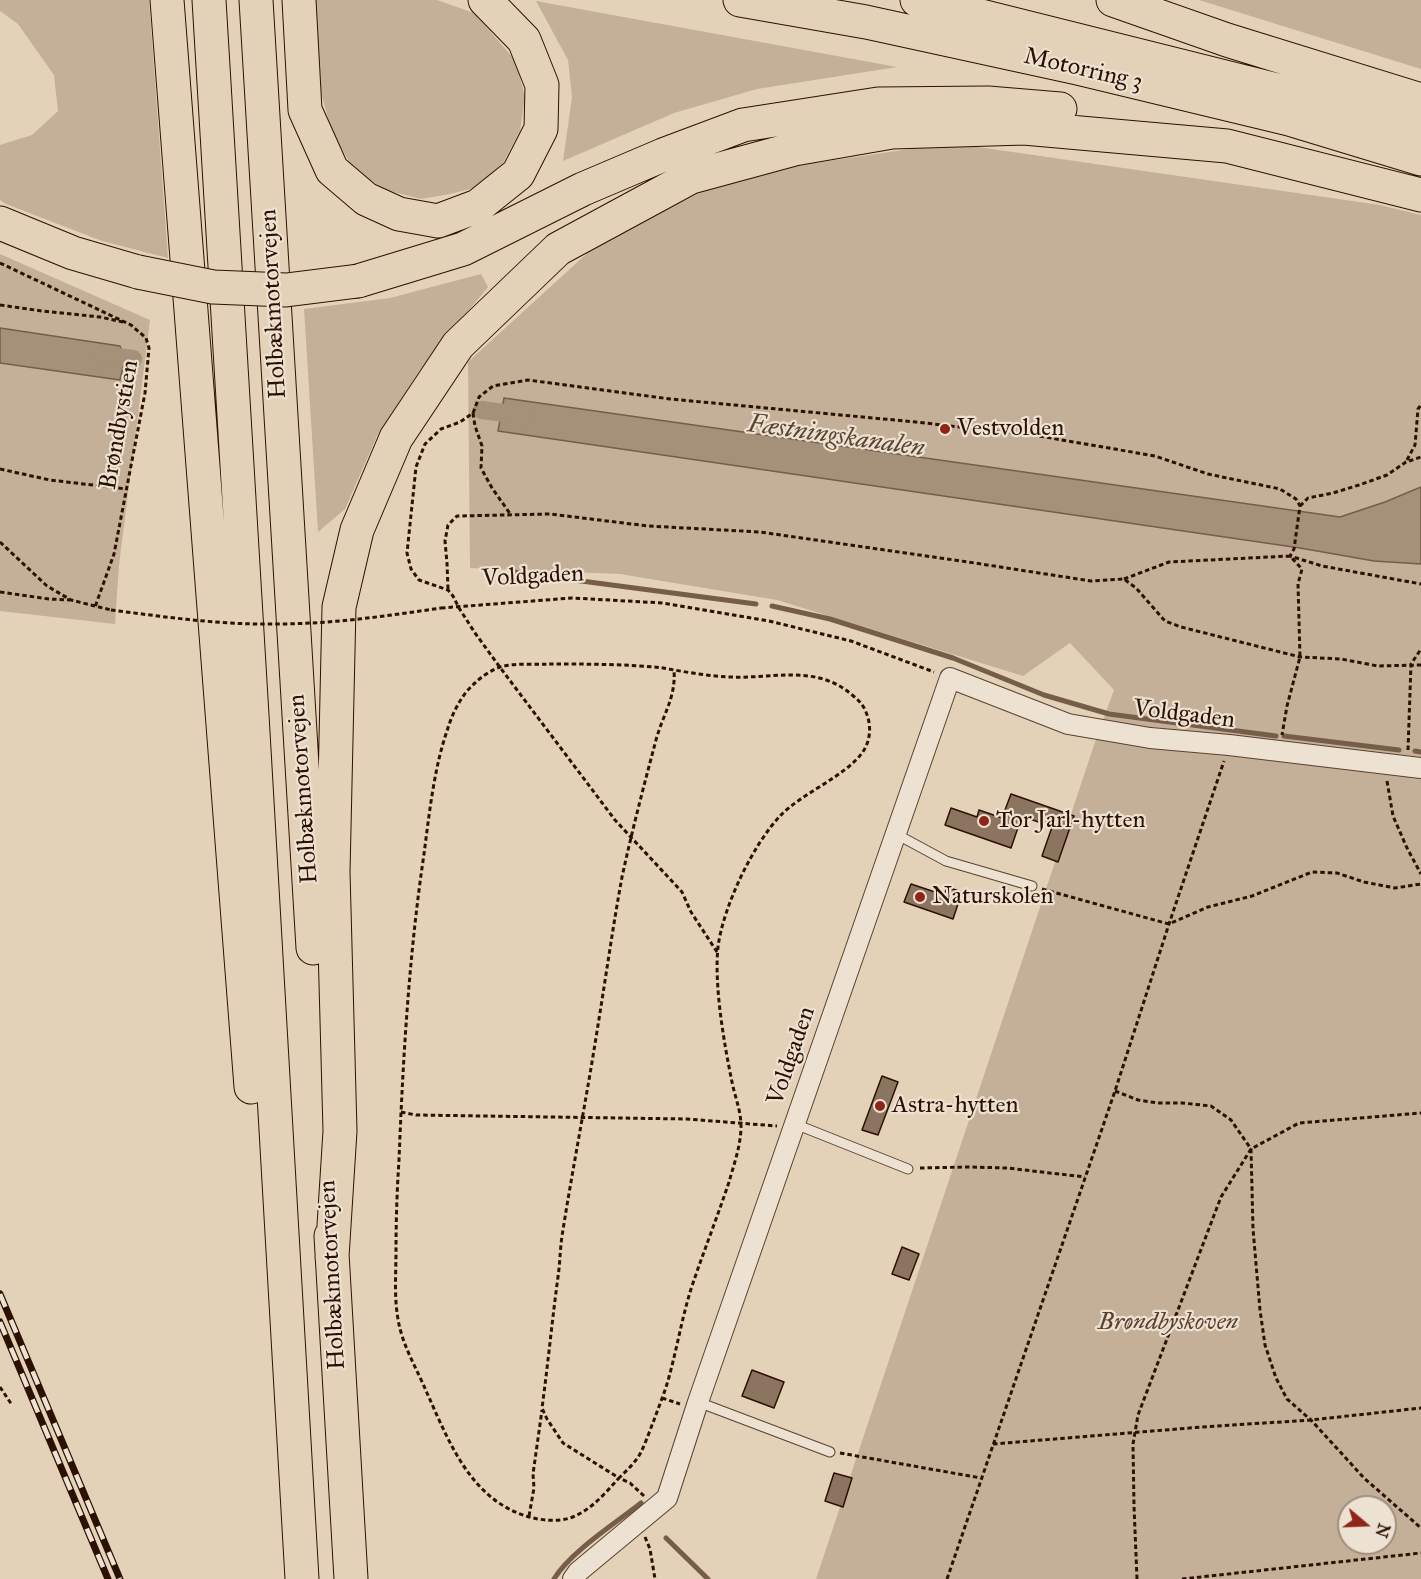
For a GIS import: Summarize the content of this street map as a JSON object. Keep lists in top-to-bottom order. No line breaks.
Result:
{"streets":{"highway":["Motorring 3","Holbækmotorvejen"],"street":["Voldgaden"],"path":["Brøndbystien"]},"crossings":[["Brøndbystien","Voldgaden"]],"water":["Fæstningskanalen"],"parks":["Brøndbyskoven"],"places":["Vestvolden","Tor Jarl-hytten","Naturskolen","Astra-hytten"],"north":"right"}
